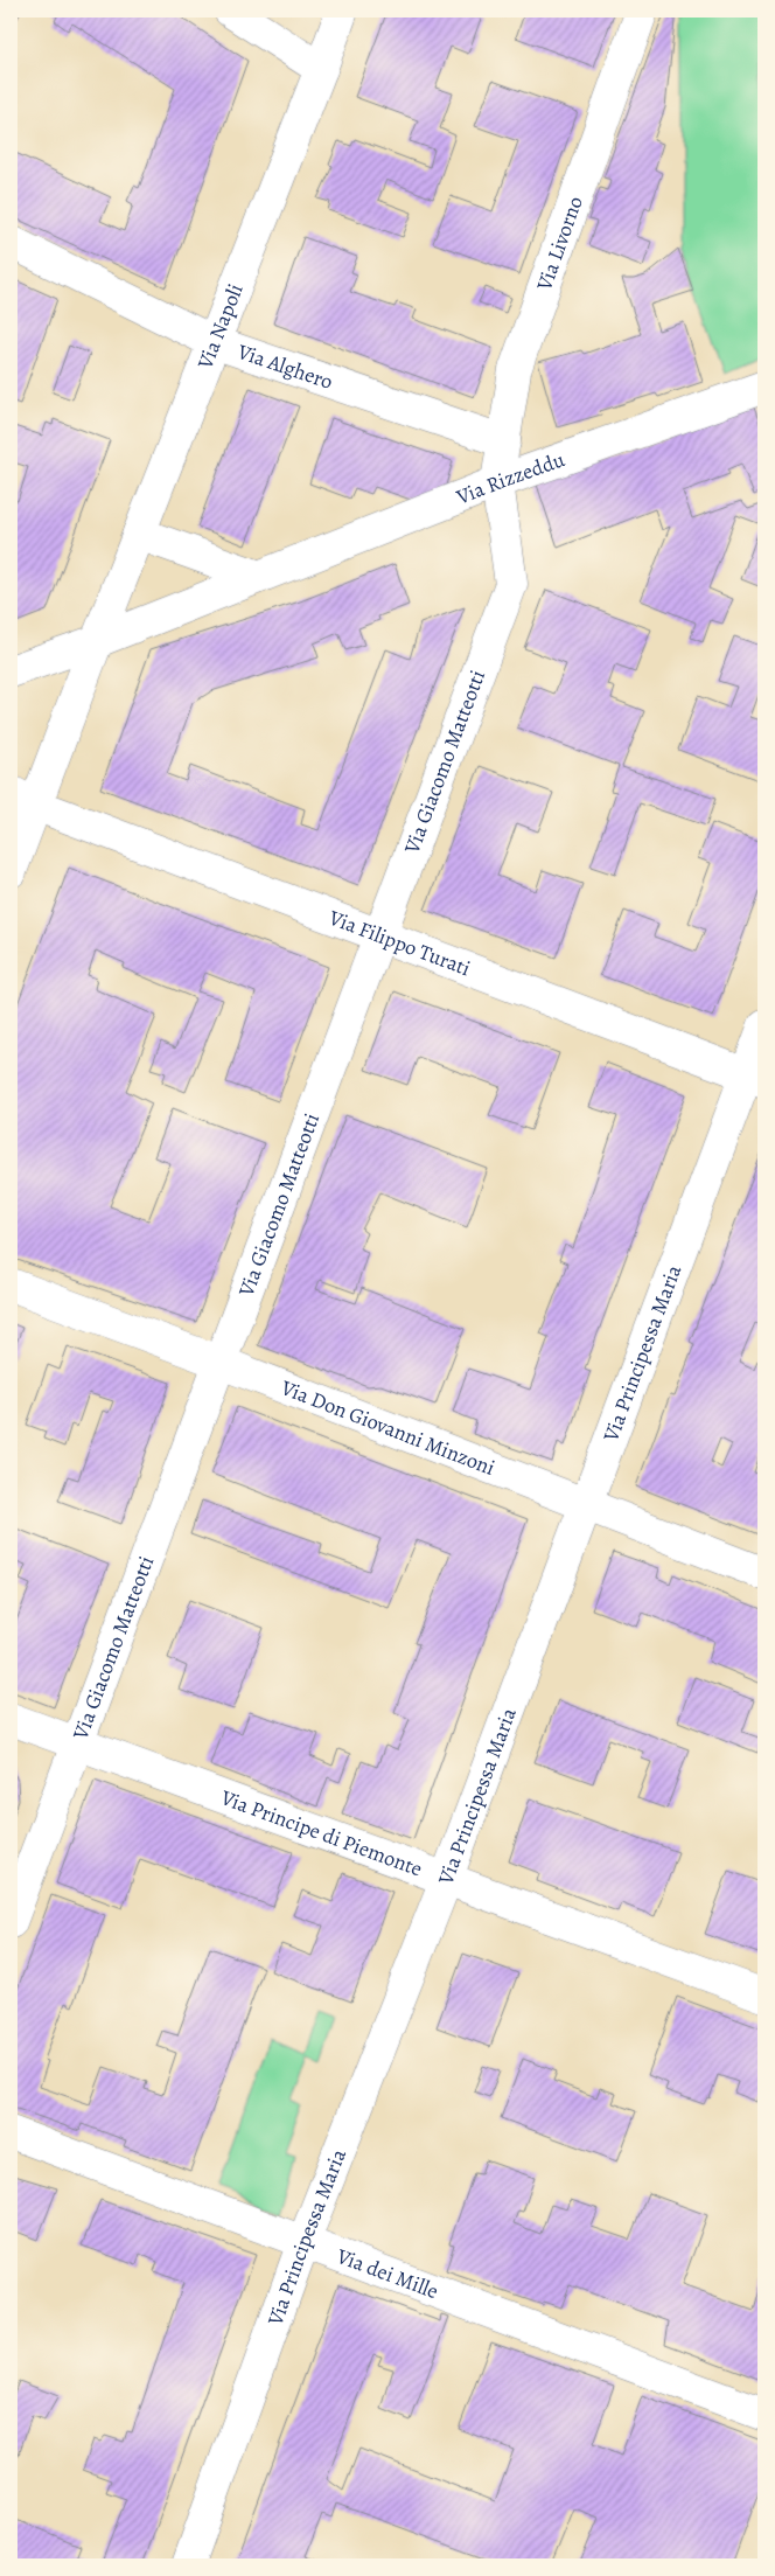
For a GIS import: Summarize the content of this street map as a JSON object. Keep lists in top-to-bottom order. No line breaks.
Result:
{"streets":{"street":["Via Livorno","Via Napoli","Via Alghero","Via Rizzeddu","Via Giacomo Matteotti","Via Filippo Turati","Via Principessa Maria","Via Don Giovanni Minzoni","Via Principe di Piemonte","Via dei Mille"]},"crossings":[["Via Livorno","Via Alghero"],["Via Livorno","Via Rizzeddu"],["Via Livorno","Via Giacomo Matteotti"],["Via Napoli","Via Alghero"],["Via Napoli","Via Rizzeddu"],["Via Napoli","Via Filippo Turati"],["Via Rizzeddu","Via Giacomo Matteotti"],["Via Giacomo Matteotti","Via Filippo Turati"],["Via Giacomo Matteotti","Via Don Giovanni Minzoni"],["Via Giacomo Matteotti","Via Principe di Piemonte"],["Via Filippo Turati","Via Principessa Maria"],["Via Principessa Maria","Via Don Giovanni Minzoni"],["Via Principessa Maria","Via Principe di Piemonte"],["Via Principessa Maria","Via dei Mille"]]}
